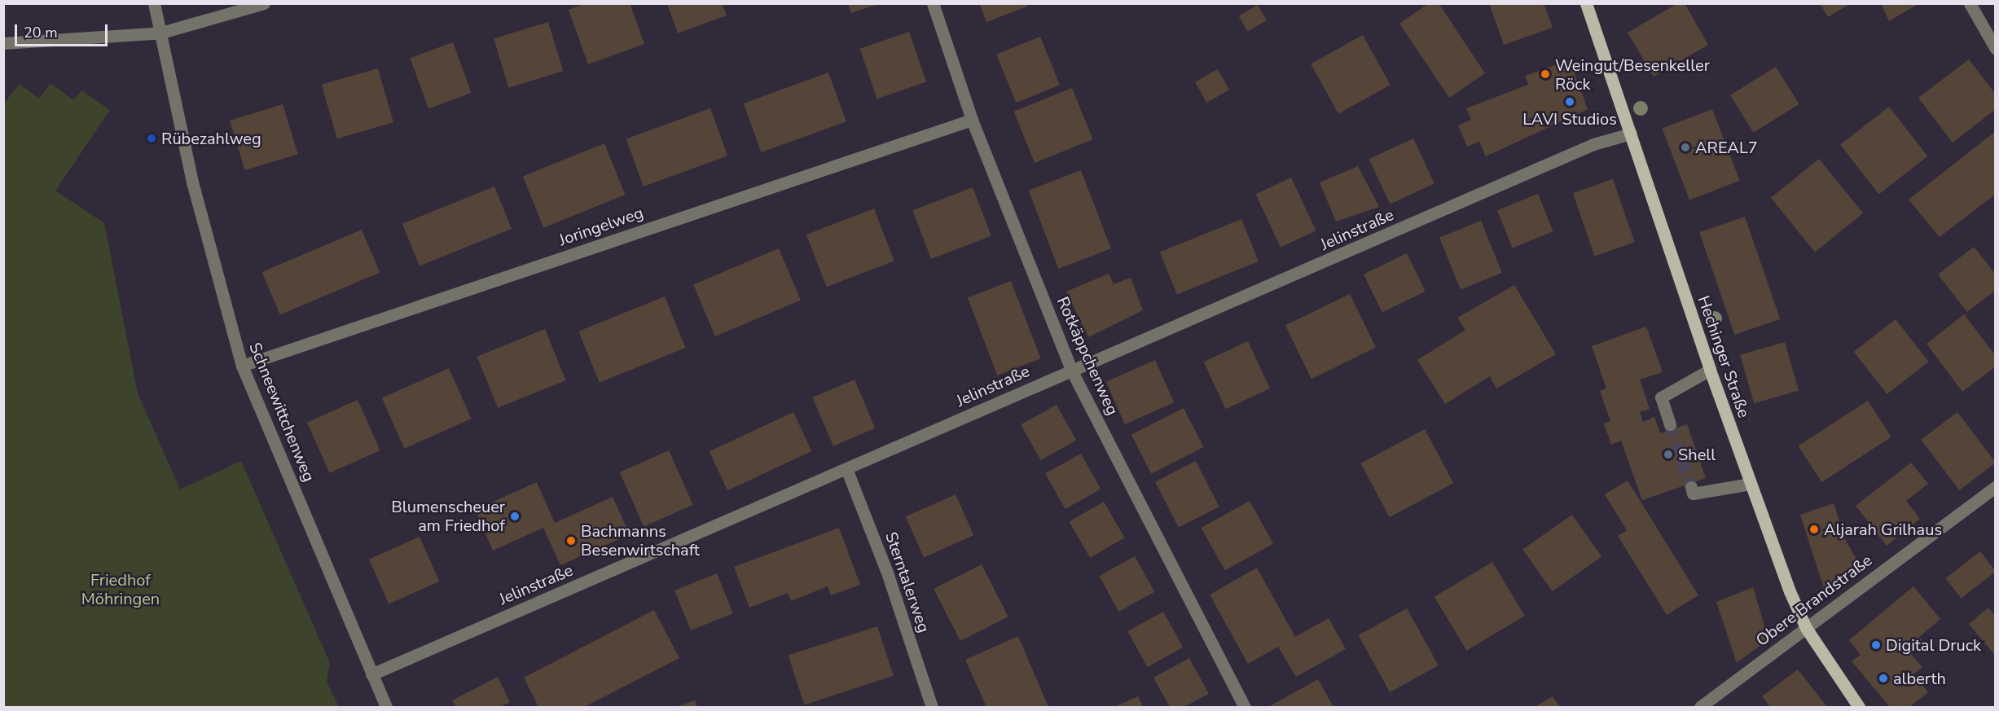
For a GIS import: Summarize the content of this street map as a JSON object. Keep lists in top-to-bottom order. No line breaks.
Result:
{"streets":{"main road":["Hechinger Straße"],"street":["Joringelweg","Jelinstraße","Rotkäppchenweg","Schneewittchenweg","Sterntalerweg","Obere Brandstraße"]},"crossings":[["Joringelweg","Rotkäppchenweg"],["Joringelweg","Schneewittchenweg"],["Jelinstraße","Rotkäppchenweg"],["Jelinstraße","Hechinger Straße"],["Jelinstraße","Schneewittchenweg"],["Jelinstraße","Sterntalerweg"],["Hechinger Straße","Obere Brandstraße"]],"parks":["Friedhof Möhringen"],"places":["Weingut/Besenkeller Röck","LAVI Studios","Rübezahlweg","AREAL7","Shell","Blumenscheuer am Friedhof","Aljarah Grilhaus","Bachmanns Besenwirtschaft","Digital Druck","alberth"],"scale_bar":"20 m"}
